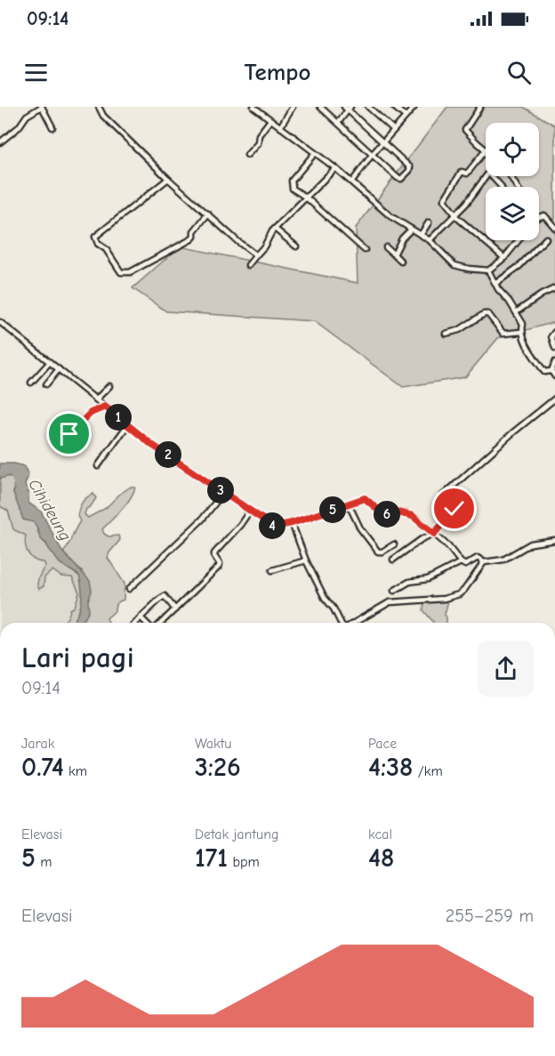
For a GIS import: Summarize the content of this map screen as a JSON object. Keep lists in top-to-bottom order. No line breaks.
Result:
{"water":["Cihideung"],"page":{"status":"09:14","header":"Tempo","pins":["1","2","3","5","6","4"],"heading":["Lari pagi","09:14"],"stats":[["Jarak","0.74 km"],["Waktu","3:26"],["Pace","4:38 /km"],["Elevasi","5 m"],["Detak jantung","171 bpm"],["kcal","48"]],"chart":["Elevasi","255–259 m"]}}
